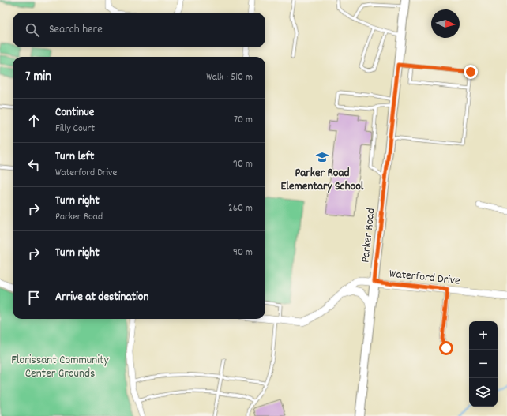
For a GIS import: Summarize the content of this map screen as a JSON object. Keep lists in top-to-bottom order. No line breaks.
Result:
{"streets":{"main road":["Parker Road"],"street":["Waterford Drive"]},"crossings":[["Parker Road","Waterford Drive"]],"parks":["Florissant Community Center Grounds"],"places":{"school or university":["Parker Road Elementary School"]},"north":"right","page":{"search":"Search here","heading":["7 min","Walk · 510 m"],"list":[["Continue","Filly Court","70 m"],["Turn left","Waterford Drive","90 m"],["Turn right","Parker Road","260 m"],["Turn right","90 m"],"Arrive at destination"],"map_buttons":["+","−"]}}
